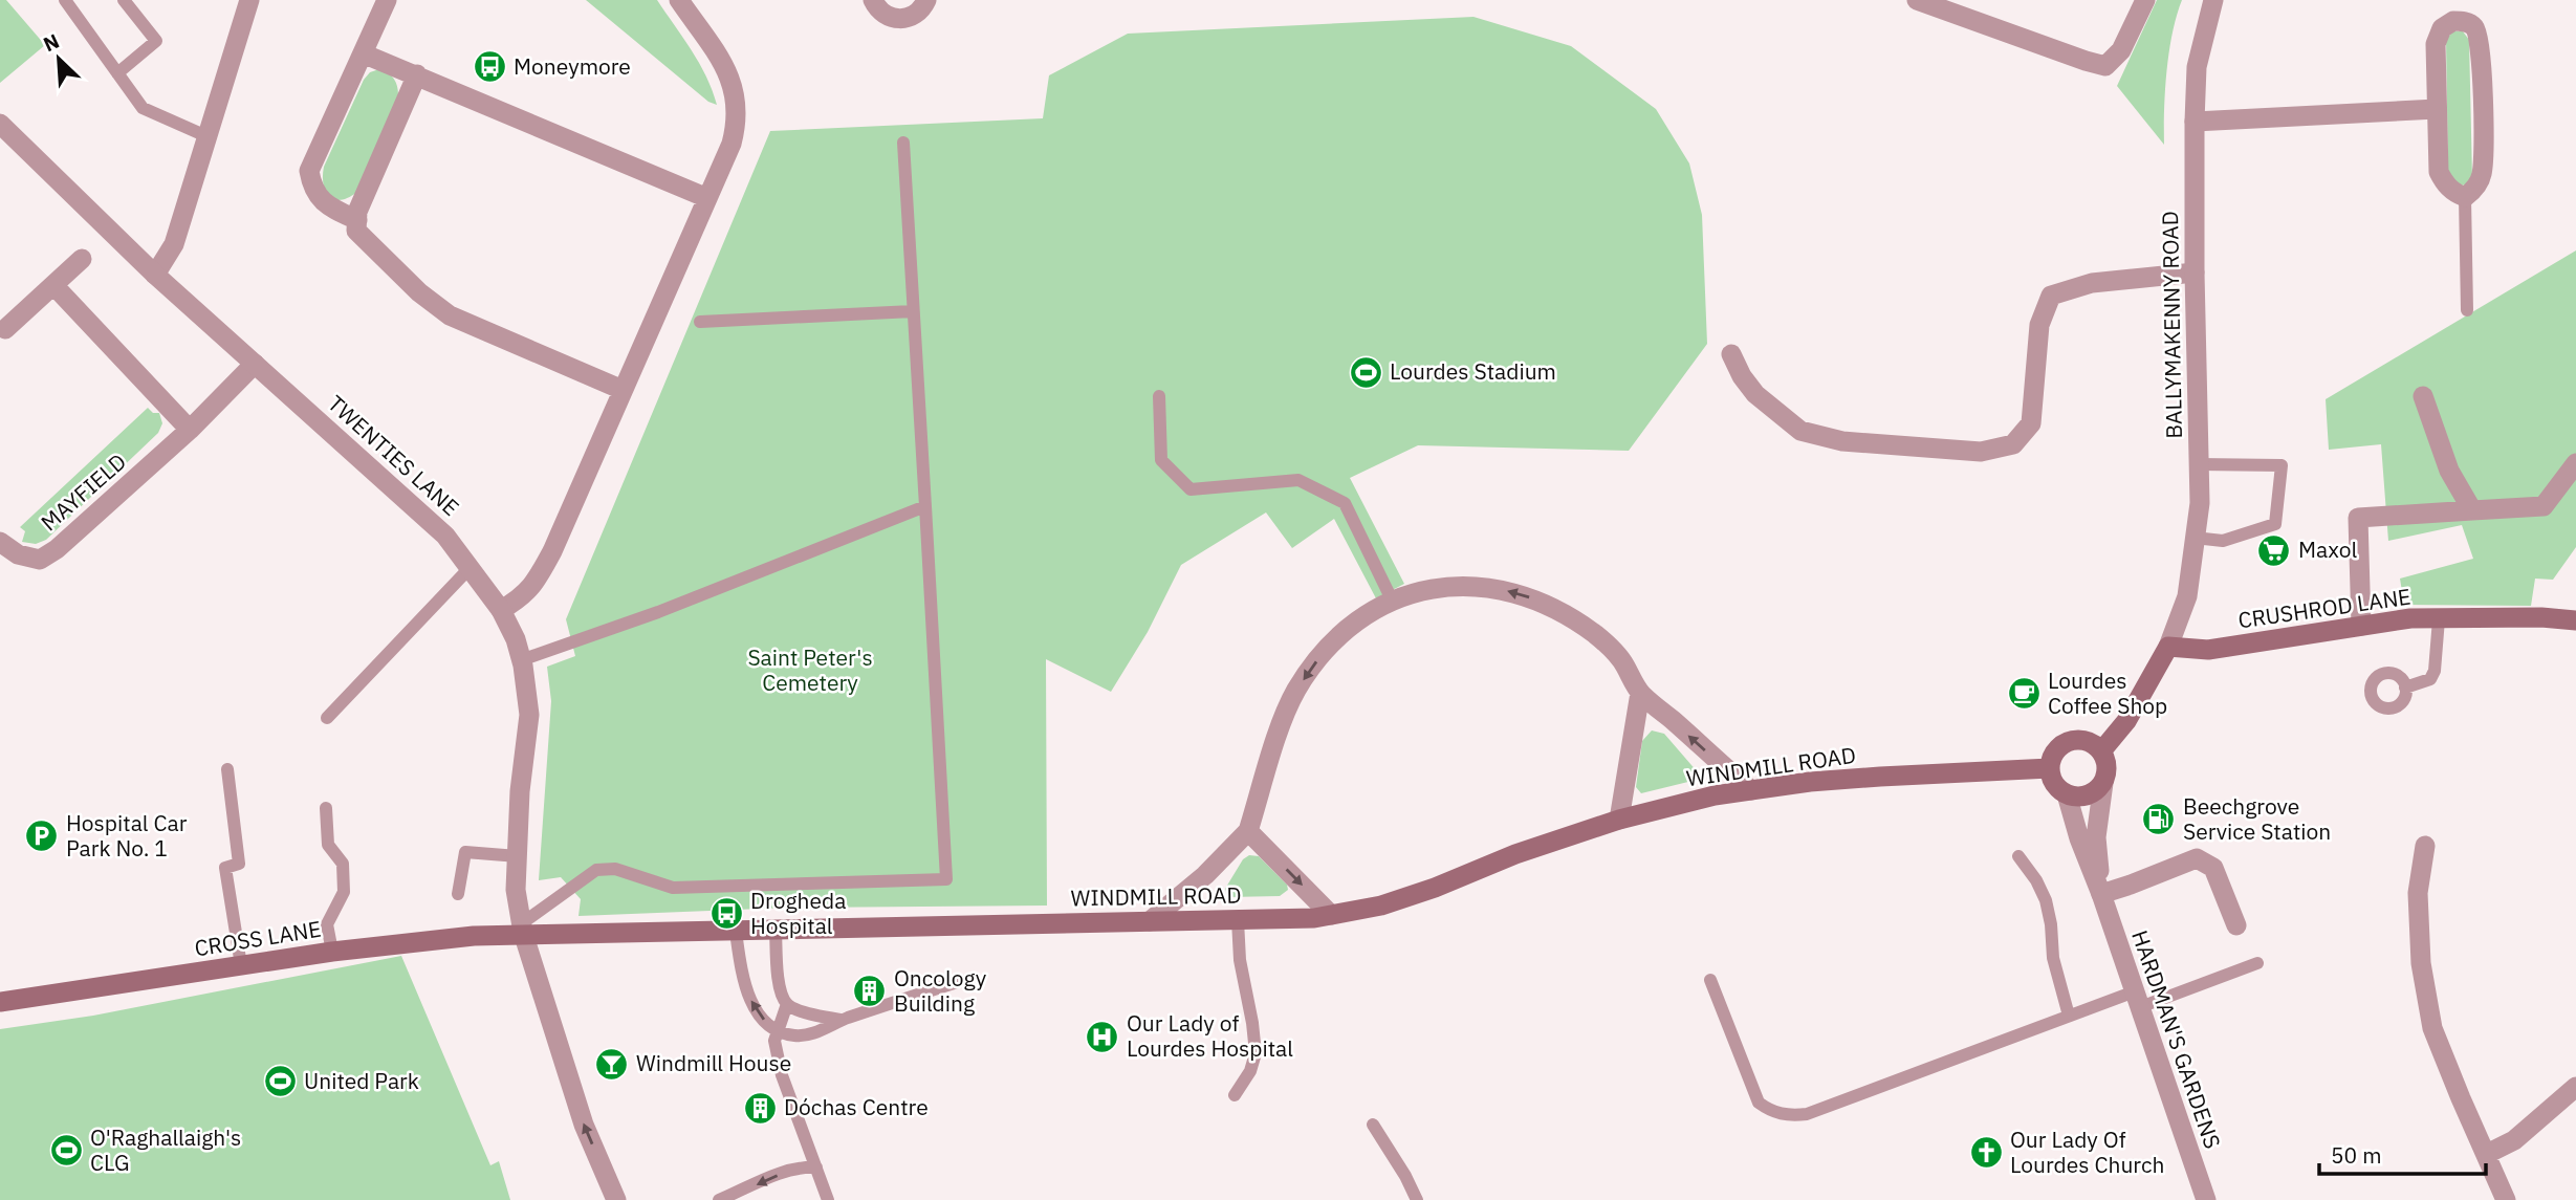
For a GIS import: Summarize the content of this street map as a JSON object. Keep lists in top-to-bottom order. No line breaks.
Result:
{"streets":{"main road":["CRUSHROD LANE","WINDMILL ROAD","CROSS LANE"],"street":["BALLYMAKENNY ROAD","TWENTIES LANE","MAYFIELD","HARDMAN'S GARDENS"]},"crossings":[["BALLYMAKENNY ROAD","CRUSHROD LANE"],["TWENTIES LANE","MAYFIELD"],["TWENTIES LANE","WINDMILL ROAD"],["TWENTIES LANE","CROSS LANE"],["WINDMILL ROAD","CROSS LANE"],["WINDMILL ROAD","HARDMAN'S GARDENS"]],"parks":["Saint Peter's Cemetery"],"places":{"bus stop":["Moneymore","Drogheda Hospital"],"sports":["Lourdes Stadium","United Park","O'Raghallaigh's CLG"],"supermarket":["Maxol"],"cafe":["Lourdes Coffee Shop"],"fuel station":["Beechgrove Service Station"],"parking":["Hospital Car Park No. 1"],"building":["Oncology Building","Dóchas Centre"],"hospital":["Our Lady of Lourdes Hospital"],"bar":["Windmill House"],"church":["Our Lady Of Lourdes Church"]},"scale_bar":"50 m","north":"top left"}
